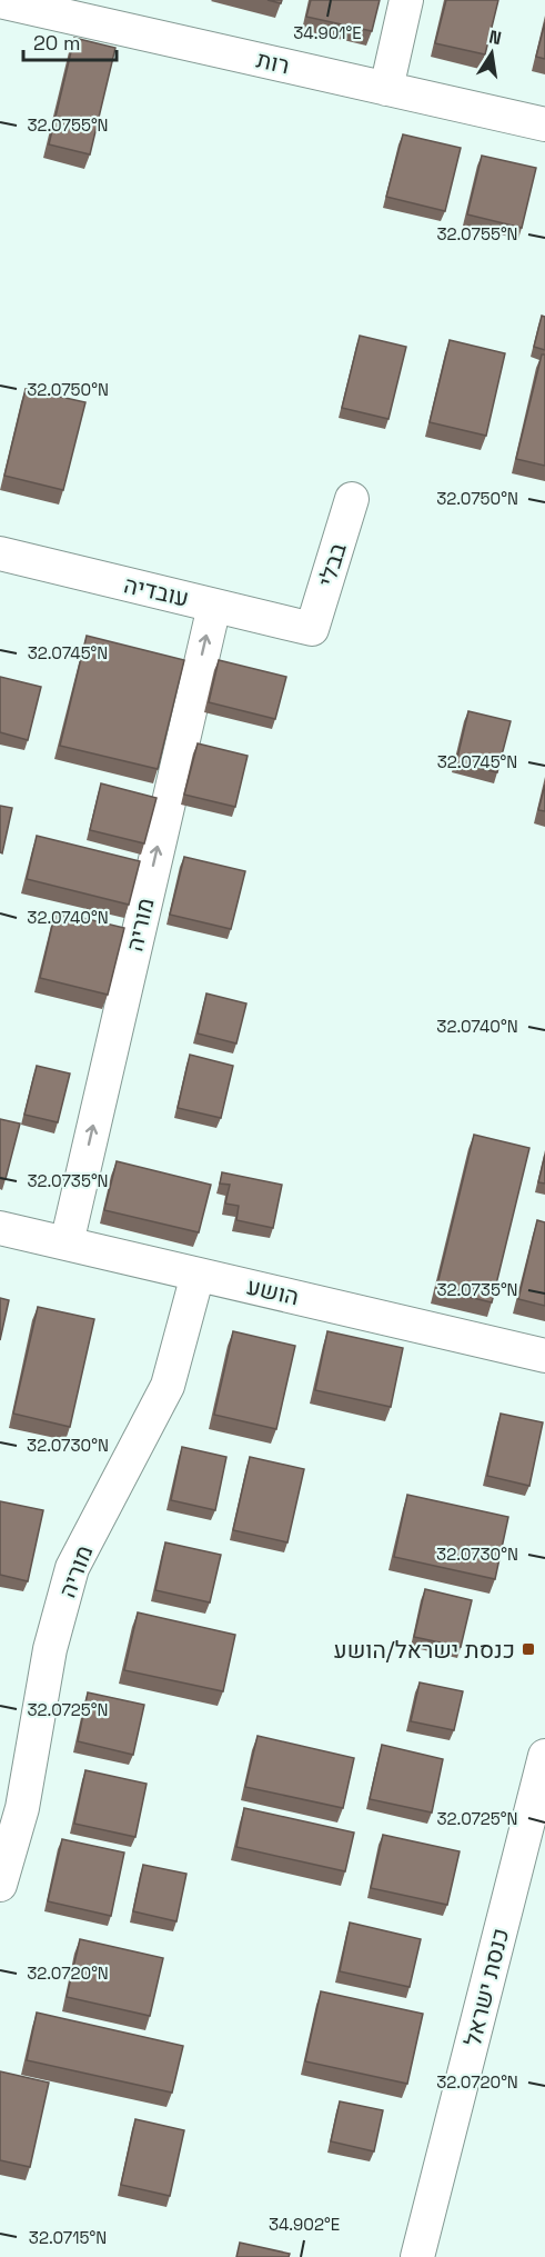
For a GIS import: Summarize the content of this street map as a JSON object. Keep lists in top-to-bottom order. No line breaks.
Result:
{"streets":{"street":["רות","בבלי","עובדיה","מוריה","הושע","כנסת ישראל"]},"crossings":[["בבלי","עובדיה"],["עובדיה","מוריה"],["מוריה","הושע"]],"one_way":["מוריה"],"places":{"transit":["כנסת ישראל/הושע"]},"scale_bar":"20 m","north":"top","coordinates":["34.901°E","32.0755°N","32.0750°N","32.0745°N","32.0740°N","32.0735°N","32.0730°N","32.0725°N","32.0720°N","34.902°E","32.0715°N"]}
